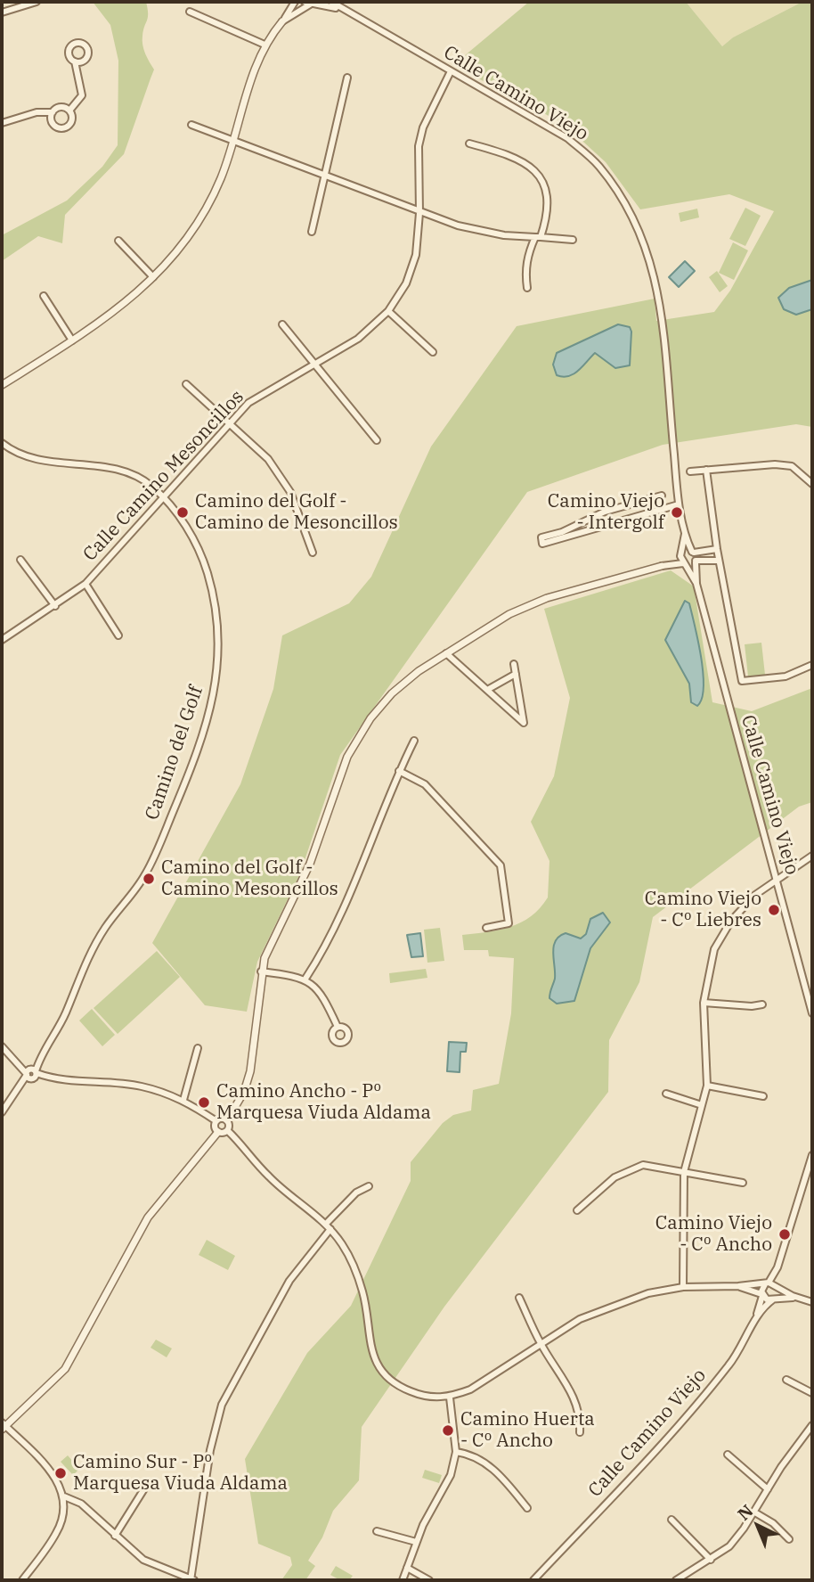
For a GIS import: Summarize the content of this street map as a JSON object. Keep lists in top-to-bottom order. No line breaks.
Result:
{"streets":{"street":["Calle Camino Viejo","Calle Camino Mesoncillos","Camino del Golf"]},"crossings":[["Calle Camino Viejo","Calle Camino Mesoncillos"],["Calle Camino Mesoncillos","Camino del Golf"]],"places":["Camino del Golf - Camino de Mesoncillos","Camino Viejo - Intergolf","Camino del Golf - Camino Mesoncillos","Camino Viejo - Cº Liebres","Camino Ancho - Pº Marquesa Viuda Aldama","Camino Viejo - Cº Ancho","Camino Huerta - Cº Ancho","Camino Sur - Pº Marquesa Viuda Aldama"],"north":"top left"}
